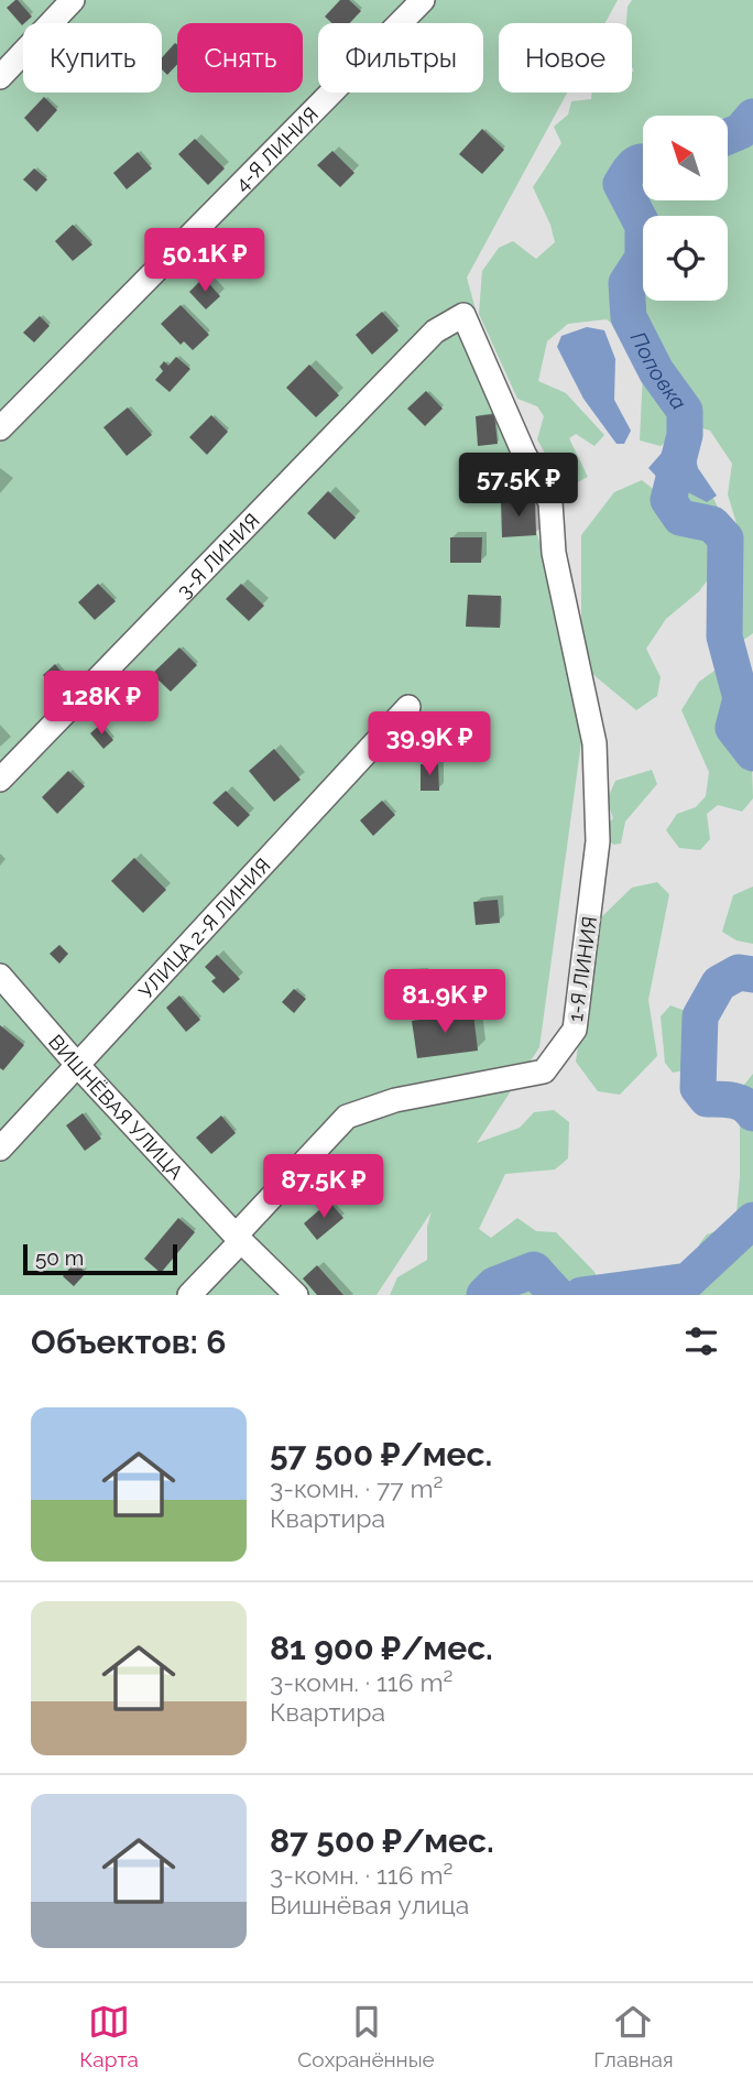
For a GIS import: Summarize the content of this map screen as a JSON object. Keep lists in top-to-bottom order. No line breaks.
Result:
{"streets":{"street":["4-Я ЛИНИЯ","3-Я ЛИНИЯ","УЛИЦА 2-Я ЛИНИЯ","1-Я ЛИНИЯ","ВИШНЁВАЯ УЛИЦА"]},"crossings":[["3-Я ЛИНИЯ","1-Я ЛИНИЯ"],["УЛИЦА 2-Я ЛИНИЯ","ВИШНЁВАЯ УЛИЦА"],["1-Я ЛИНИЯ","ВИШНЁВАЯ УЛИЦА"]],"water":["Поповка"],"scale_bar":"50 m","north":"top left","page":{"chip":["Купить","Снять","Фильтры","Новое"],"price":["50.1K ₽","57.5K ₽","128K ₽","39.9K ₽","81.9K ₽","87.5K ₽"],"scale":"50 m","heading":"Объектов: 6","list":[{"name":"57 500 ₽/мес.","note":"3-комн. · 77 m² · Квартира"},{"name":"81 900 ₽/мес.","note":"3-комн. · 116 m² · Квартира"},{"name":"87 500 ₽/мес.","note":"3-комн. · 116 m² · Вишнёвая улица"}],"tabs":["Карта","Сохранённые","Главная"]}}
